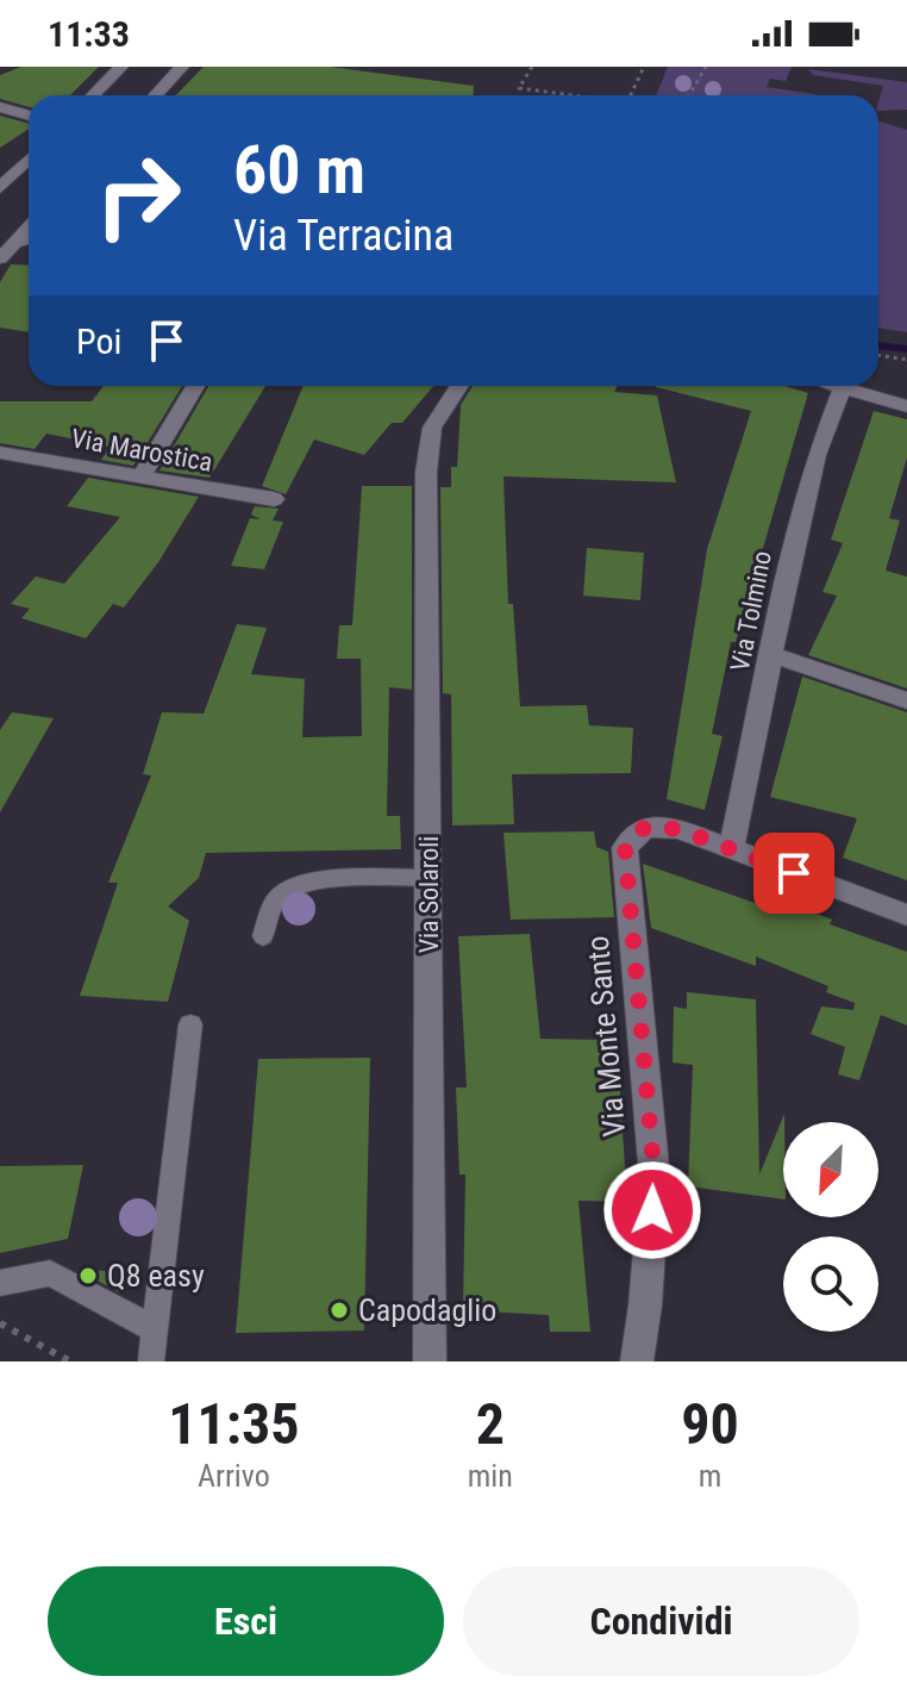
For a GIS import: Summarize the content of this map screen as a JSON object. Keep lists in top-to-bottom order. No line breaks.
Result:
{"streets":{"street":["Via Marostica","Via Tolmino","Via Solaroli","Via Monte Santo"]},"crossings":[["Via Tolmino","Via Monte Santo"]],"places":["Q8 easy","Capodaglio"],"north":"bottom left","page":{"status":"11:33","turn":["60 m","Via Terracina"],"then":"Poi","eta":["11:35","Arrivo","2","min","90","m"],"buttons":["Esci","Condividi"]}}
